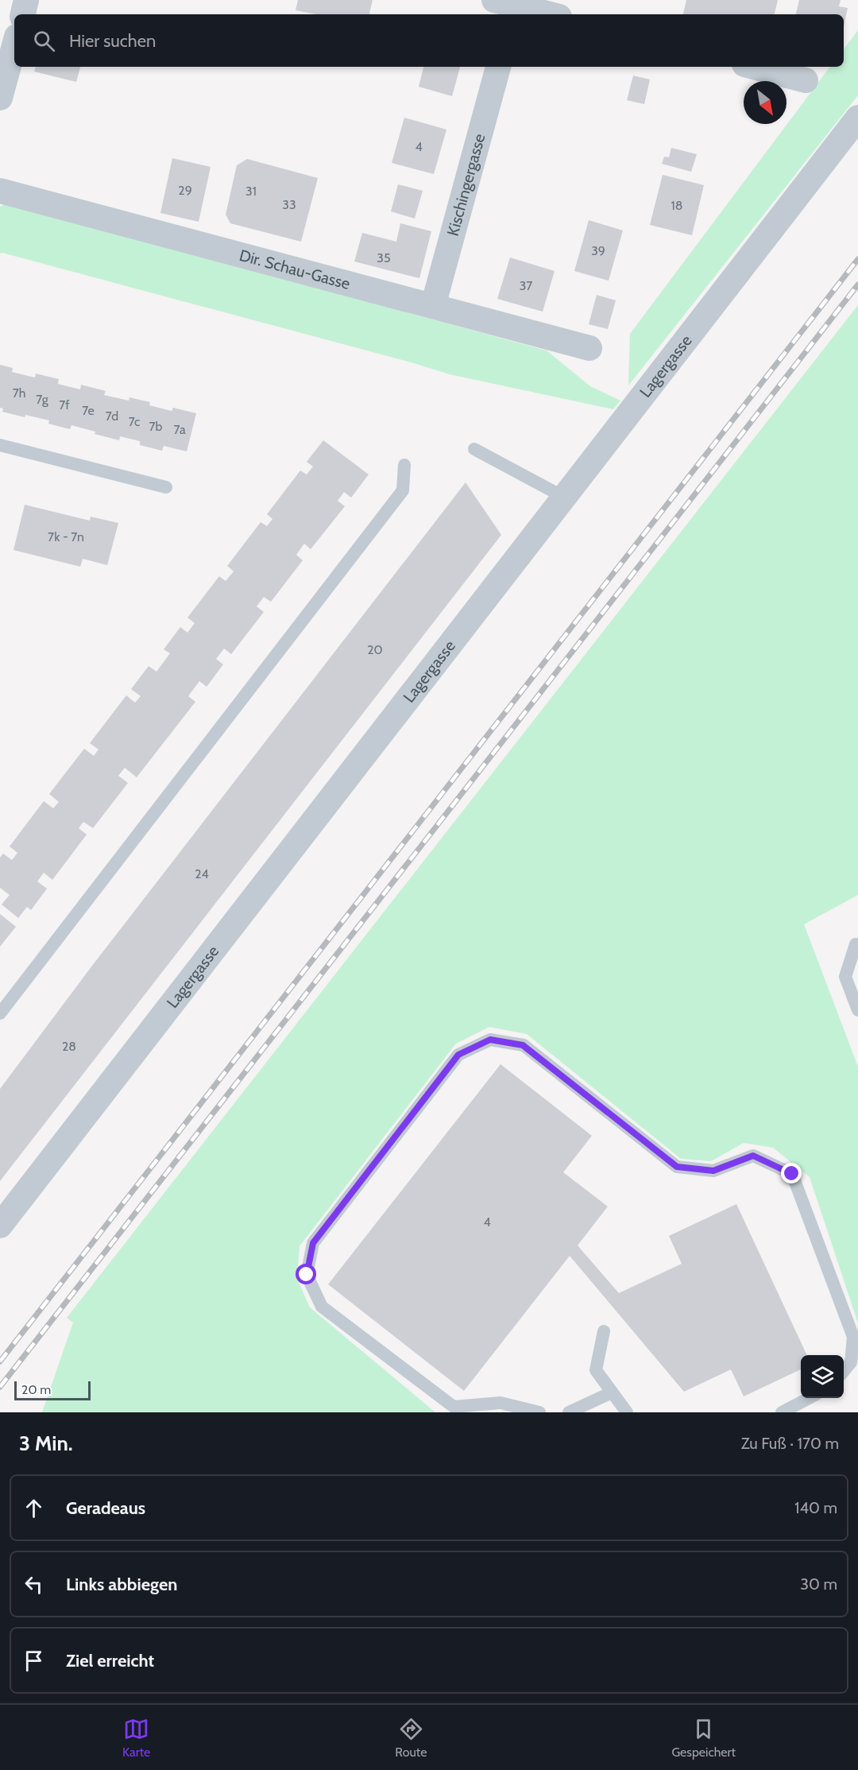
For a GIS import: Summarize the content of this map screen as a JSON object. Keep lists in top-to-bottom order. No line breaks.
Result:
{"streets":{"street":["Kischingergasse","Dir. Schau-Gasse","Lagergasse"]},"crossings":[["Kischingergasse","Dir. Schau-Gasse"]],"house_numbers":["4","29","31","33","18","39","35","37","7h","7g","7f","7e","7d","7c","7b","7a","7k - 7n","20","24","28","4"],"scale_bar":"20 m","north":"bottom right","page":{"search":"Hier suchen","scale":"20 m","heading":["3 Min.","Zu Fuß · 170 m"],"list":[["Geradeaus","140 m"],["Links abbiegen","30 m"],"Ziel erreicht"],"nav":["Karte","Route","Gespeichert"]}}
